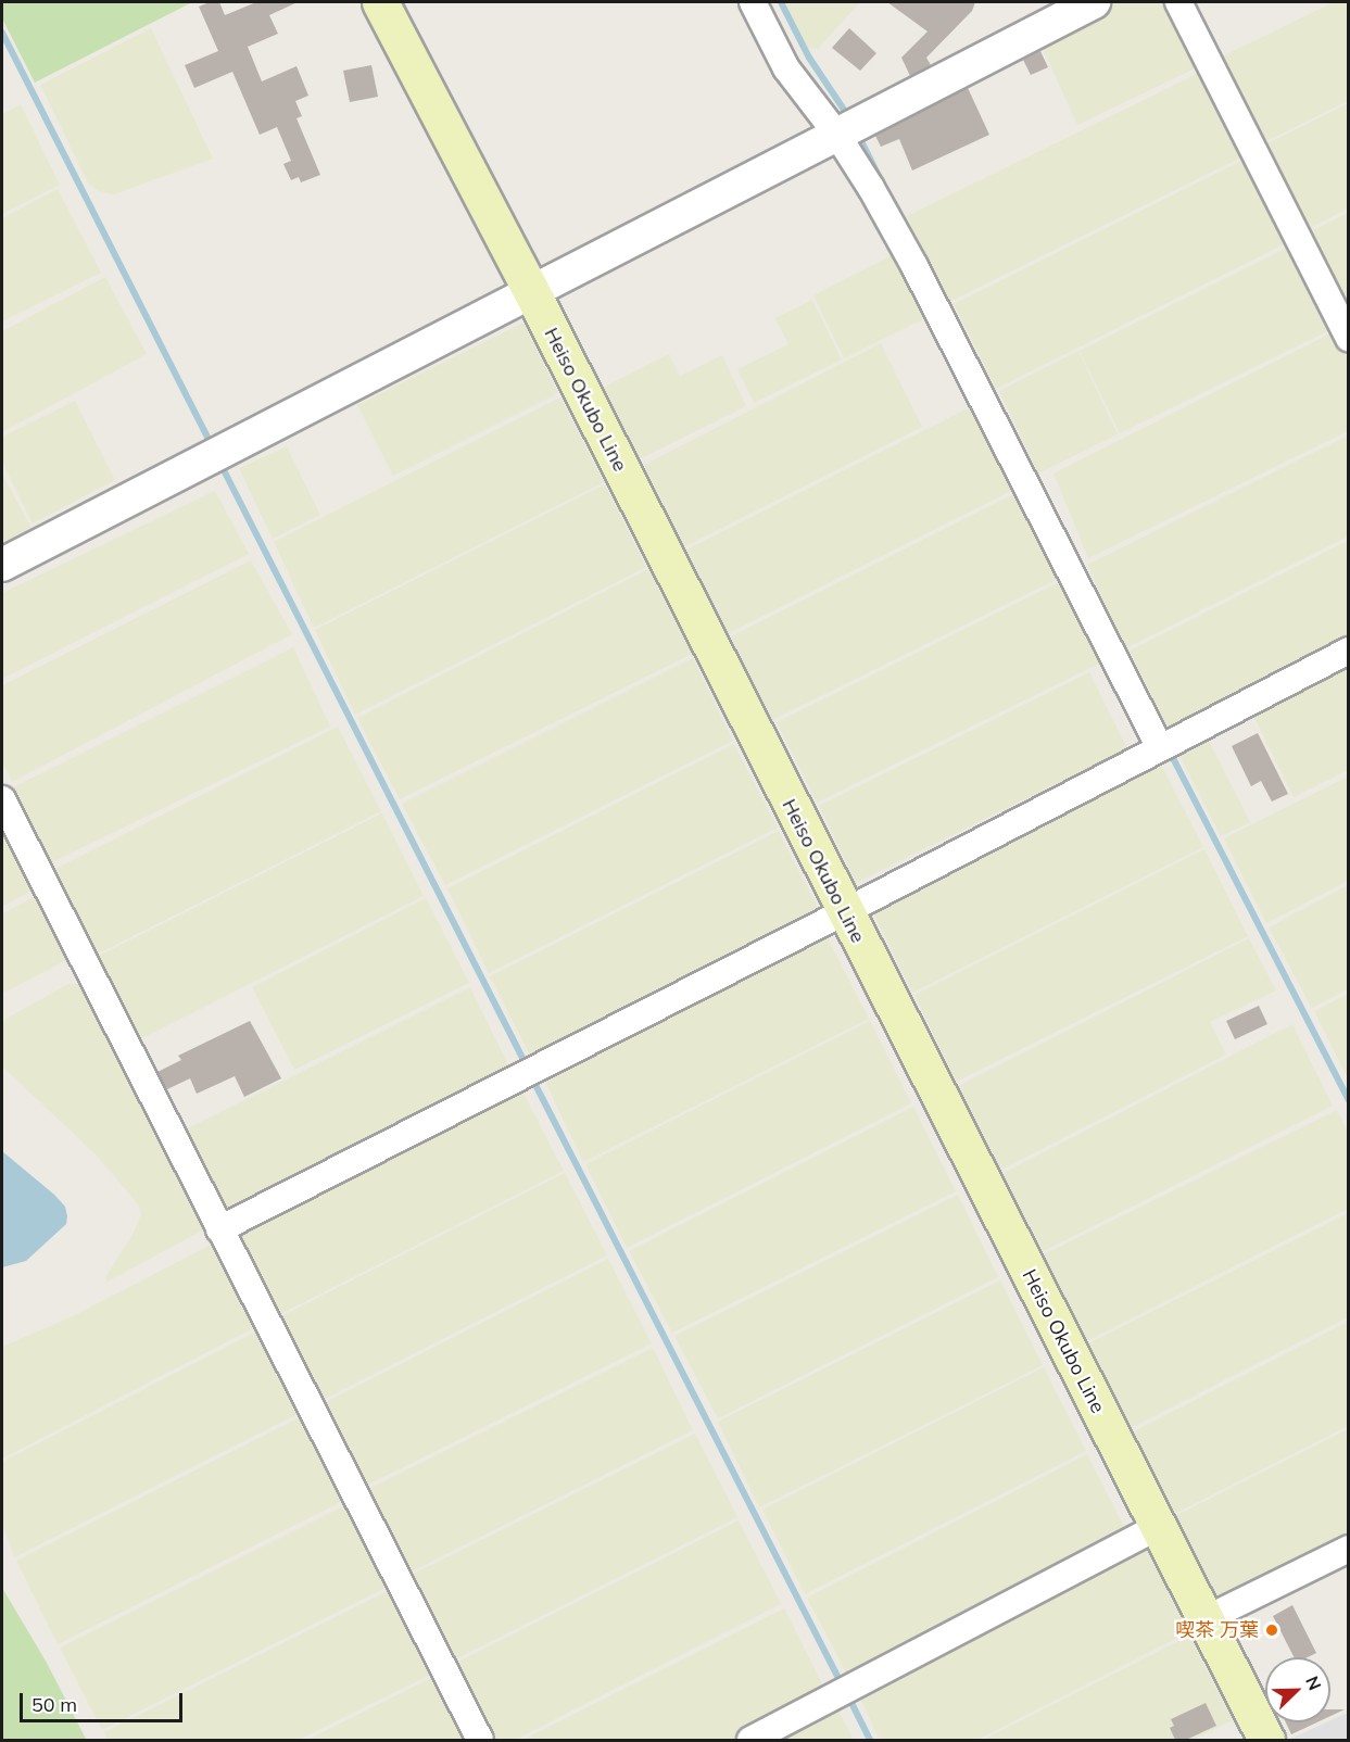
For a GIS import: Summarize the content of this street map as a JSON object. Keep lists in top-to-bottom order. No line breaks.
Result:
{"streets":{"main road":["Heiso Okubo Line"]},"places":["喫茶 万葉"],"scale_bar":"50 m","north":"top right"}
